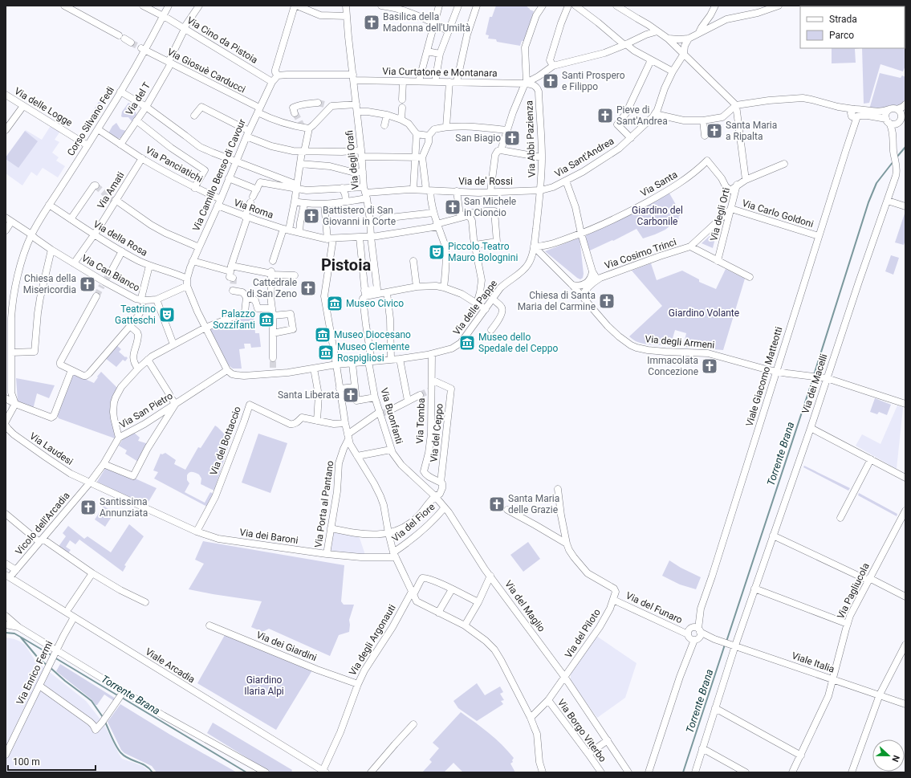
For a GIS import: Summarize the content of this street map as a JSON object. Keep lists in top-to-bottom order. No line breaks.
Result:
{"streets":{"street":["Via Cino da Pistoia","Via Giosuè Carducci","Via Curtatone e Montanara","Via del T","Via delle Logge","Corso Silvano Fedi","Via Abbi Pazienza","Via Sant'Andrea","Via degli Orafi","Via Panciatichi","Via Camillo Benso di Cavour","Via de' Rossi","Via Santa","Via Amati","Via Roma","Via Carlo Goldoni","Via degli Orti","Via della Rosa","Via Cosimo Trinci","Via Can Bianco","Via delle Pappe","Via degli Armeni","Viale Giacomo Matteotti","Via dei Macelli","Via San Pietro","Via Buonfanti","Via Tomba","Via del Ceppo","Via del Bottaccio","Via Laudesi","Via Porta al Pantano","Via del Fiore","Vicolo dell'Arcadia","Via dei Baroni","Via Pagliucola","Via del Maglio","Via del Funaro","Via del Piloto","Via degli Argonauti","Via dei Giardini","Viale Italia","Viale Arcadia","Via Enrico Fermi","Via Borgo Viterbo"]},"crossings":[["Via Cino da Pistoia","Via del T"],["Via Cino da Pistoia","Corso Silvano Fedi"],["Via Cino da Pistoia","Via Camillo Benso di Cavour"],["Via Giosuè Carducci","Via del T"],["Via Giosuè Carducci","Corso Silvano Fedi"],["Via Giosuè Carducci","Via Camillo Benso di Cavour"],["Via Curtatone e Montanara","Via Abbi Pazienza"],["Via Curtatone e Montanara","Via degli Orafi"],["Via Curtatone e Montanara","Via Camillo Benso di Cavour"],["Via del T","Via Panciatichi"],["Via delle Logge","Corso Silvano Fedi"],["Corso Silvano Fedi","Via Panciatichi"],["Corso Silvano Fedi","Via della Rosa"],["Corso Silvano Fedi","Via Can Bianco"],["Via Abbi Pazienza","Via Sant'Andrea"],["Via Abbi Pazienza","Via de' Rossi"],["Via Abbi Pazienza","Via Santa"],["Via Abbi Pazienza","Via delle Pappe"],["Via Abbi Pazienza","Via degli Armeni"],["Via Sant'Andrea","Via de' Rossi"],["Via degli Orafi","Via de' Rossi"],["Via degli Orafi","Via Roma"],["Via degli Orafi","Via Buonfanti"],["Via Panciatichi","Via Camillo Benso di Cavour"],["Via Panciatichi","Via Amati"],["Via Camillo Benso di Cavour","Via Roma"],["Via Camillo Benso di Cavour","Via della Rosa"],["Via Camillo Benso di Cavour","Via Can Bianco"],["Via Santa","Via degli Orti"],["Via Santa","Via delle Pappe"],["Via Santa","Via degli Armeni"],["Via Amati","Via della Rosa"],["Via Amati","Via Can Bianco"],["Via Carlo Goldoni","Via degli Orti"],["Via Carlo Goldoni","Via Cosimo Trinci"],["Via Carlo Goldoni","Viale Giacomo Matteotti"],["Via degli Orti","Via Cosimo Trinci"],["Via delle Pappe","Via degli Armeni"],["Via degli Armeni","Viale Giacomo Matteotti"],["Via degli Armeni","Via dei Macelli"],["Viale Giacomo Matteotti","Via del Funaro"],["Viale Giacomo Matteotti","Viale Italia"],["Via dei Macelli","Viale Italia"],["Via San Pietro","Via Laudesi"],["Via San Pietro","Vicolo dell'Arcadia"],["Via Buonfanti","Via del Fiore"],["Via Buonfanti","Via del Maglio"],["Via Tomba","Via del Ceppo"],["Via del Bottaccio","Via dei Baroni"],["Via Laudesi","Vicolo dell'Arcadia"],["Via Laudesi","Via dei Baroni"],["Via Porta al Pantano","Via dei Baroni"],["Via del Fiore","Via dei Baroni"],["Via del Fiore","Via del Maglio"],["Vicolo dell'Arcadia","Viale Arcadia"],["Via Pagliucola","Viale Italia"],["Via del Maglio","Via del Piloto"],["Via del Funaro","Via del Piloto"],["Via del Funaro","Viale Italia"],["Via del Piloto","Via Borgo Viterbo"],["Via degli Argonauti","Via dei Giardini"],["Via degli Argonauti","Viale Arcadia"],["Viale Arcadia","Via Enrico Fermi"]],"districts":["Pistoia"],"water":["Torrente Brana"],"parks":["Giardino del Carbonile","Giardino Volante","Giardino Ilaria Alpi"],"places":{"church":["Basilica della Madonna dell'Umiltà","Santi Prospero e Filippo","Pieve di Sant'Andrea","Santa Maria a Ripalta","San Biagio","San Michele in Cioncio","Battistero di San Giovanni in Corte","Chiesa della Misericordia","Cattedrale di San Zeno","Chiesa di Santa Maria del Carmine","Immacolata Concezione","Santa Liberata","Santa Maria delle Grazie","Santissima Annunziata"],"theatre":["Piccolo Teatro Mauro Bolognini","Teatrino Gatteschi"],"museum":["Museo Civico","Palazzo Sozzifanti","Museo Diocesano","Museo dello Spedale del Ceppo","Museo Clemente Rospigliosi"]},"legend":["Strada","Parco"],"scale_bar":"100 m","north":"right"}
